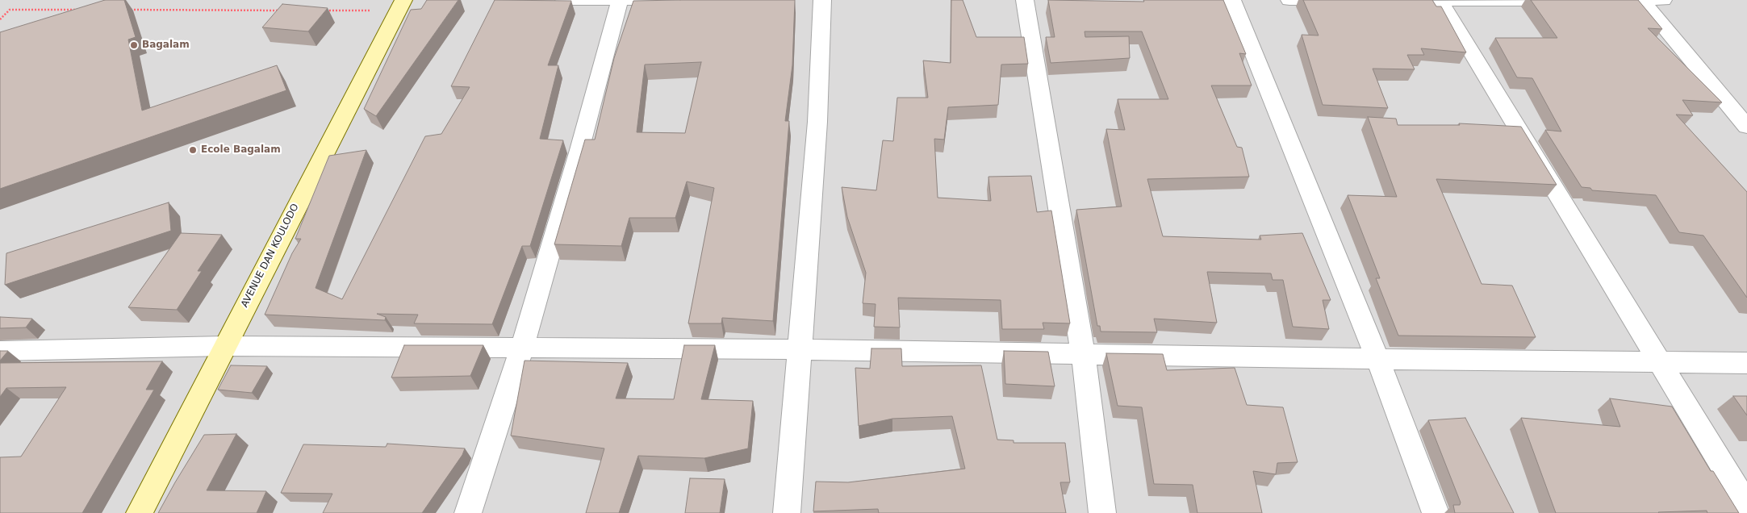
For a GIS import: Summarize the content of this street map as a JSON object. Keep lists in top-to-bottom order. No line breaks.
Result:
{"streets":{"street":["AVENUE DAN KOULODO"]},"places":["Bagalam","Ecole Bagalam"]}
